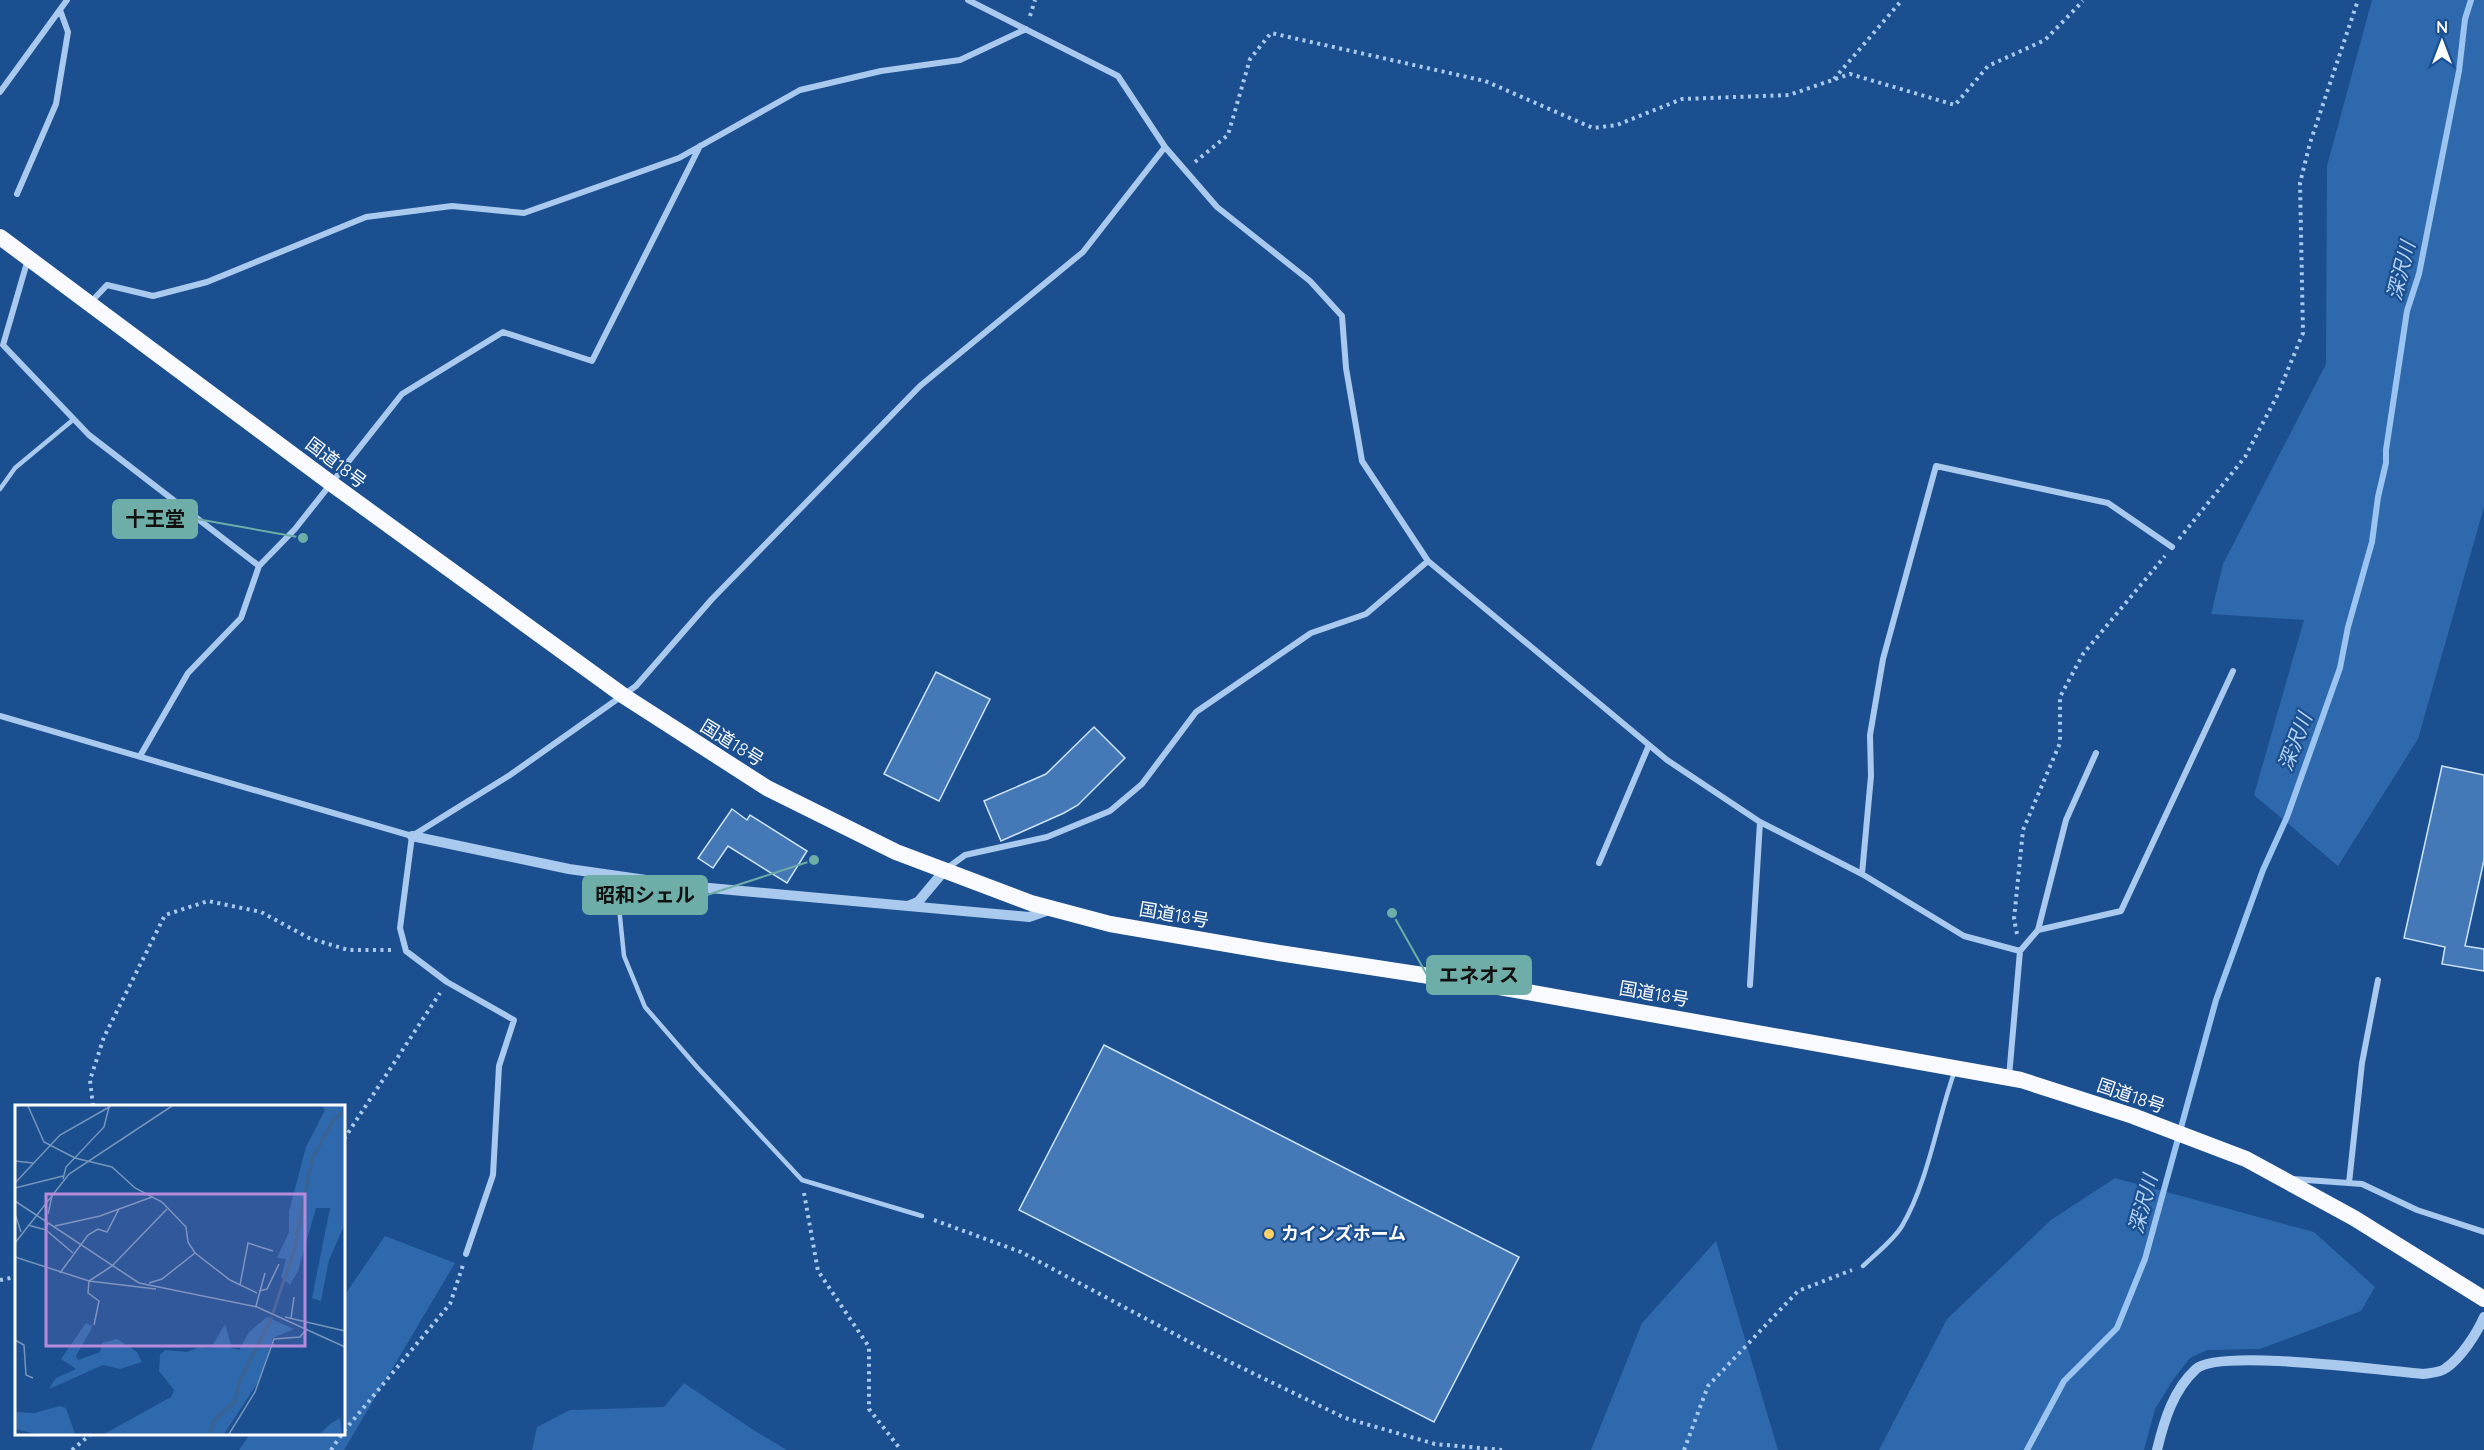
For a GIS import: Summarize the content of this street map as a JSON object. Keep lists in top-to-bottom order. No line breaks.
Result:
{"streets":{"highway":["国道18号"]},"water":["深沢川"],"places":["十王堂","昭和シェル","エネオス","カインズホーム"],"north":"top"}
